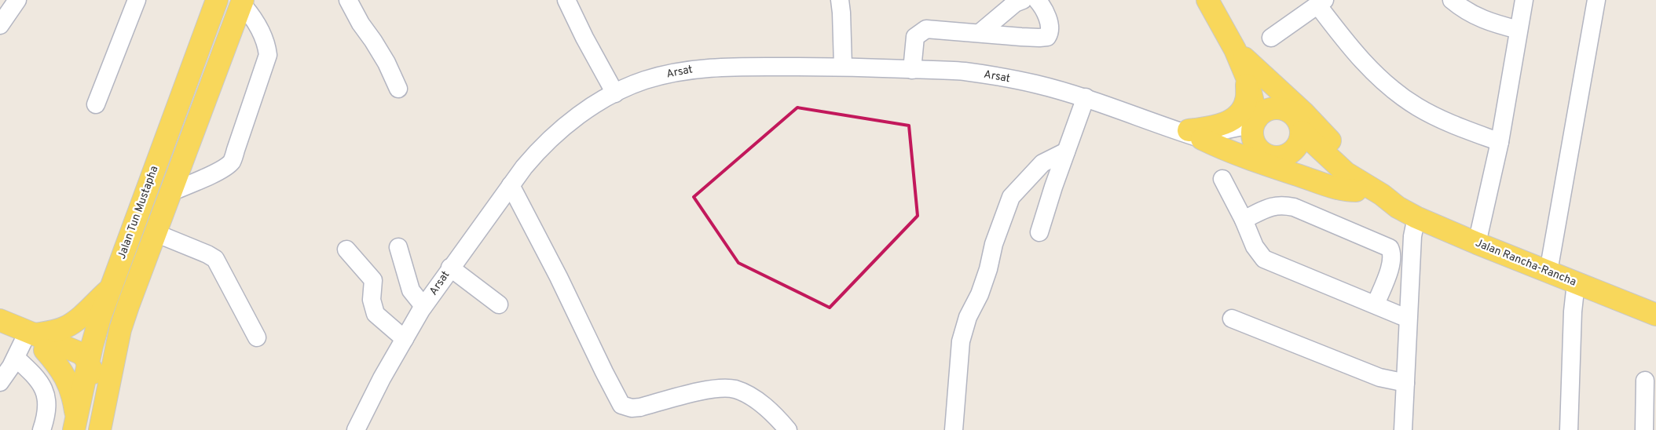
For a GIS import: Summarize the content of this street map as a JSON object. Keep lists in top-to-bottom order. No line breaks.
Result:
{"streets":{"main road":["Jalan Tun Mustapha","Jalan Rancha-Rancha"],"street":["Arsat"]}}
